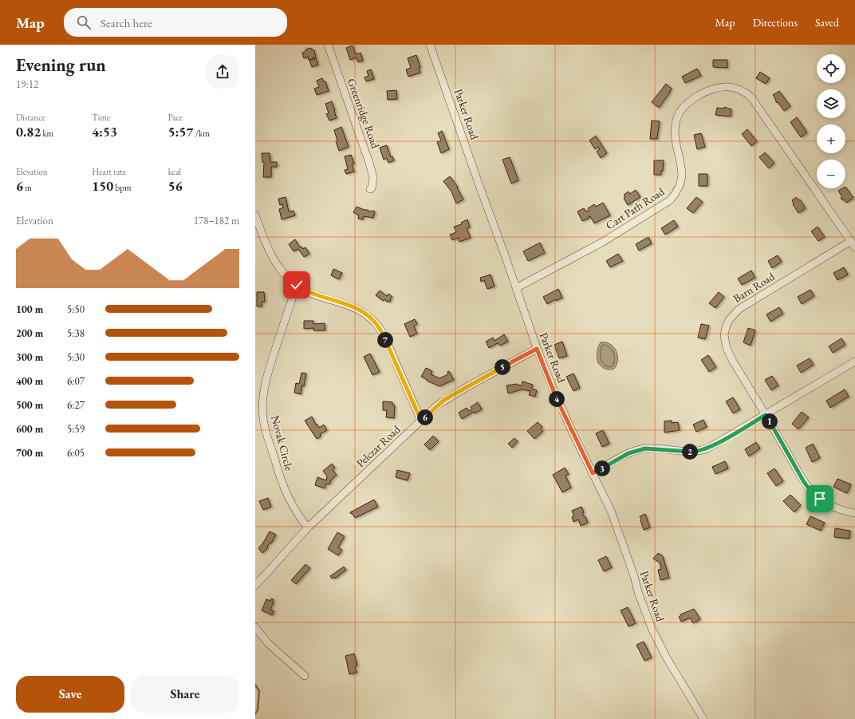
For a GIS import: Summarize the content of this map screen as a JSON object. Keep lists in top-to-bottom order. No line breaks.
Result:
{"streets":{"street":["Greenridge Road","Parker Road","Cart Path Road","Barn Road","Novak Circle","Pelczar Road"]},"crossings":[["Parker Road","Cart Path Road"],["Parker Road","Pelczar Road"],["Cart Path Road","Barn Road"],["Novak Circle","Pelczar Road"]],"page":{"header":"Map","search":"Search here","nav":["Map","Directions","Saved"],"heading":["Evening run","19:12"],"map_buttons":["+","−"],"stats":[["Distance","0.82 km"],["Time","4:53"],["Pace","5:57 /km"],["Elevation","6 m"],["Heart rate","150 bpm"],["kcal","56"]],"chart":["Elevation","178–182 m"],"list":[{"name":"100 m","note":"5:50"},{"name":"200 m","note":"5:38"},{"name":"300 m","note":"5:30"},{"name":"400 m","note":"6:07"},{"name":"500 m","note":"6:27"},{"name":"600 m","note":"5:59"},{"name":"700 m","note":"6:05"}],"pins":["7","5","4","6","1","2","3"],"buttons":["Save","Share"]}}
